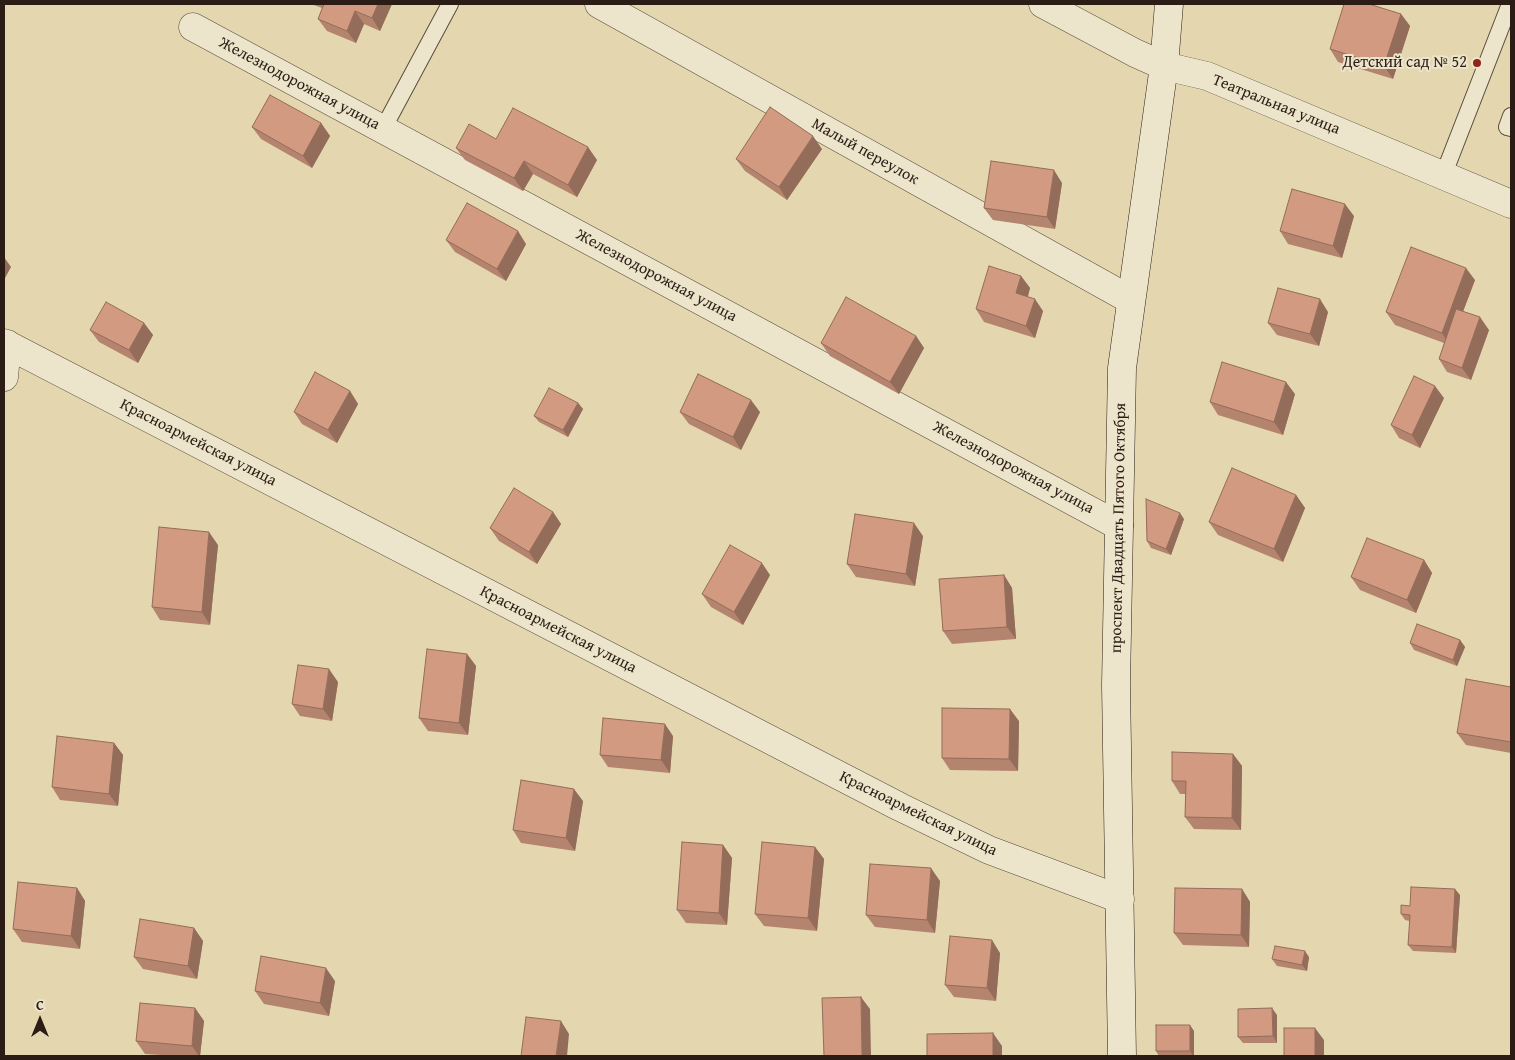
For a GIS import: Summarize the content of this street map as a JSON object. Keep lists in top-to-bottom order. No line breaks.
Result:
{"streets":{"street":["Железнодорожная улица","Театральная улица","Малый переулок","Красноармейская улица","проспект Двадцать Пятого Октября"]},"crossings":[["Железнодорожная улица","проспект Двадцать Пятого Октября"],["Театральная улица","проспект Двадцать Пятого Октября"],["Малый переулок","проспект Двадцать Пятого Октября"],["Красноармейская улица","проспект Двадцать Пятого Октября"]],"places":["Детский сад № 52"],"north":"top"}
